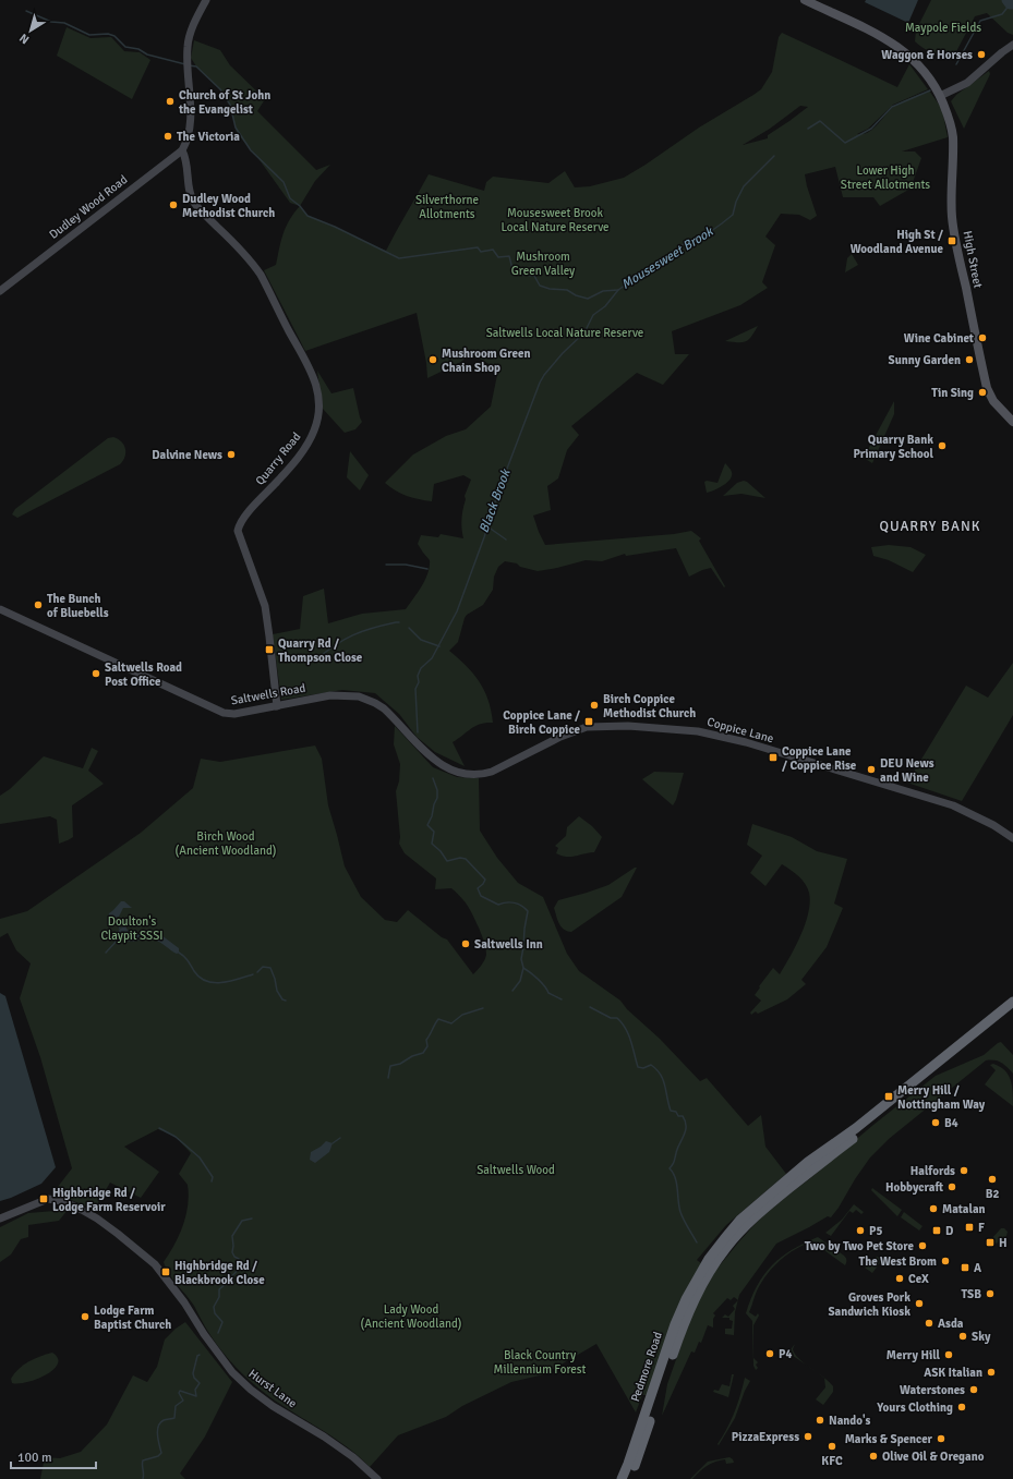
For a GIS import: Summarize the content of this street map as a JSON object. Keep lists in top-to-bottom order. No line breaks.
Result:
{"streets":{"highway":["Pedmore Road"],"main road":["High Street"],"street":["Dudley Wood Road","Quarry Road","Saltwells Road","Coppice Lane","Hurst Lane"]},"crossings":[["Dudley Wood Road","Quarry Road"],["Quarry Road","Saltwells Road"],["Saltwells Road","Coppice Lane"]],"districts":["QUARRY BANK"],"water":["Mousesweet Brook","Black Brook"],"parks":["Maypole Fields","Lower High Street Allotments","Silverthorne Allotments","Mousesweet Brook Local Nature Reserve","Mushroom Green Valley","Saltwells Local Nature Reserve","Birch Wood (Ancient Woodland)","Doulton's Claypit SSSI","Saltwells Wood","Lady Wood (Ancient Woodland)","Black Country Millennium Forest"],"places":{"other":["Waggon & Horses","Church of St John the Evangelist","The Victoria","Dudley Wood Methodist Church","Wine Cabinet","Mushroom Green Chain Shop","Sunny Garden","Tin Sing","Quarry Bank Primary School","Dalvine News","The Bunch of Bluebells","Saltwells Road Post Office","Birch Coppice Methodist Church","DEU News and Wine","Saltwells Inn","B4","Halfords","B2","Hobbycraft","Matalan","P5","Two by Two Pet Store","The West Brom","CeX","TSB","Groves Pork Sandwich Kiosk","Lodge Farm Baptist Church","Asda","Sky","P4","Merry Hill","ASK Italian","Waterstones","Yours Clothing","Nando's","PizzaExpress","Marks & Spencer","KFC","Olive Oil & Oregano"],"transit":["High St / Woodland Avenue","Quarry Rd / Thompson Close","Coppice Lane / Birch Coppice","Coppice Lane / Coppice Rise","Merry Hill / Nottingham Way","Highbridge Rd / Lodge Farm Reservoir","F","D","H","A","Highbridge Rd / Blackbrook Close"]},"scale_bar":"100 m","north":"bottom left"}
